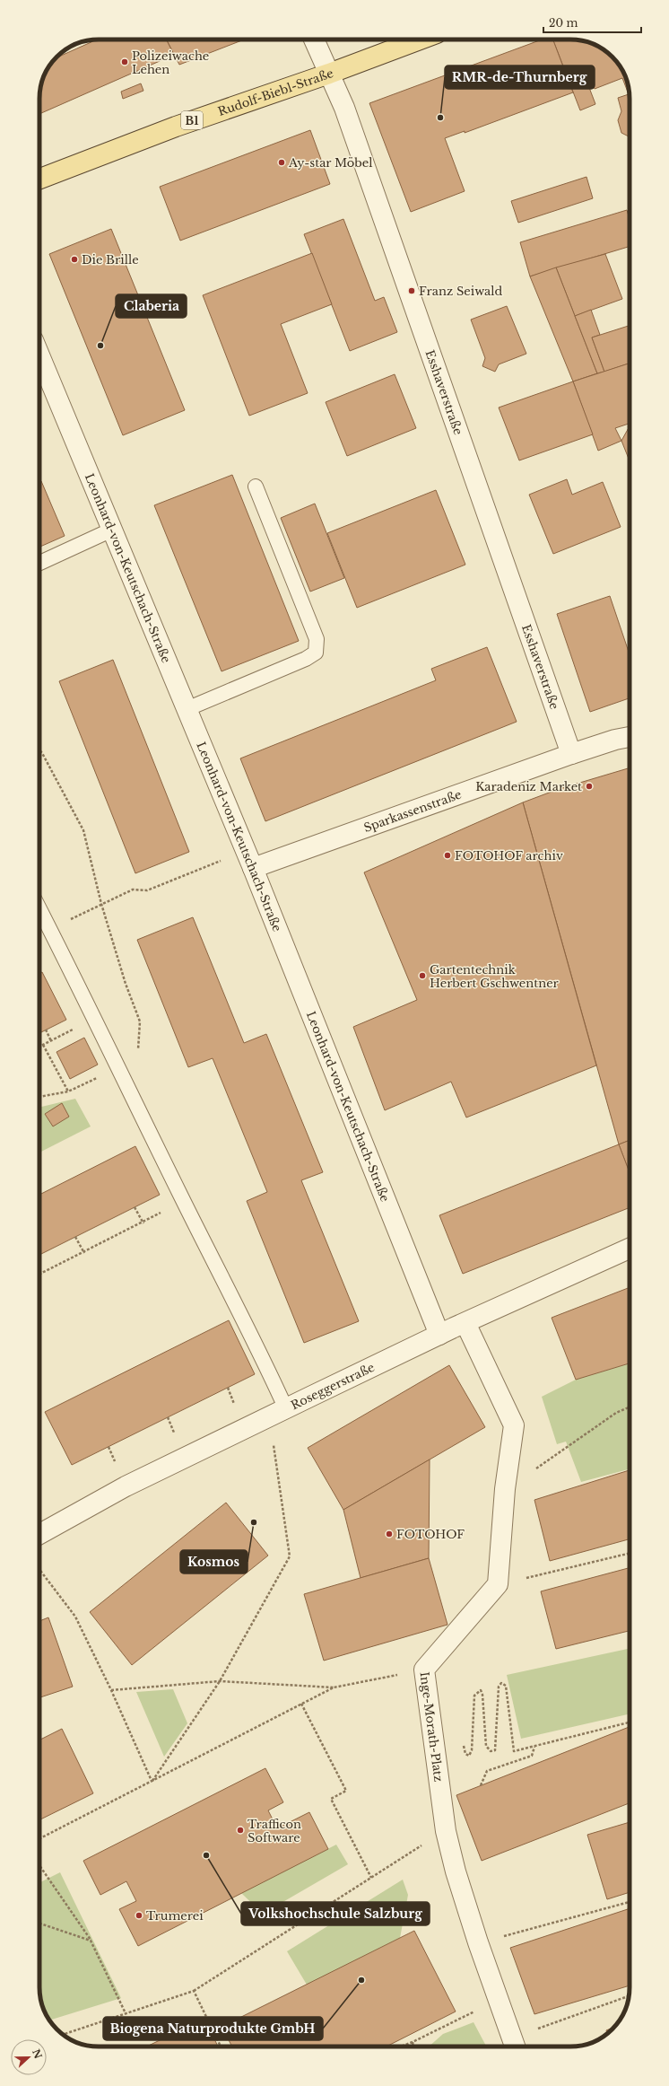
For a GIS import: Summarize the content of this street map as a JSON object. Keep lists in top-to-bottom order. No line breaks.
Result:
{"streets":{"main road":["Rudolf-Biebl-Straße","B1"],"street":["Esshaverstraße","Leonhard-von-Keutschach-Straße","Sparkassenstraße","Roseggerstraße","Inge-Morath-Platz"]},"crossings":[["Rudolf-Biebl-Straße","Esshaverstraße"],["Esshaverstraße","Sparkassenstraße"],["Leonhard-von-Keutschach-Straße","Sparkassenstraße"],["Leonhard-von-Keutschach-Straße","Roseggerstraße"]],"places":["Polizeiwache Lehen","RMR-de-Thurnberg","Ay-star Möbel","Die Brille","Franz Seiwald","Claberia","Karadeniz Market","FOTOHOF archiv","Gartentechnik Herbert Gschwentner","Kosmos","FOTOHOF","Trafficon Software","Volkshochschule Salzburg","Trumerei","Biogena Naturprodukte GmbH"],"scale_bar":"20 m","north":"right"}
